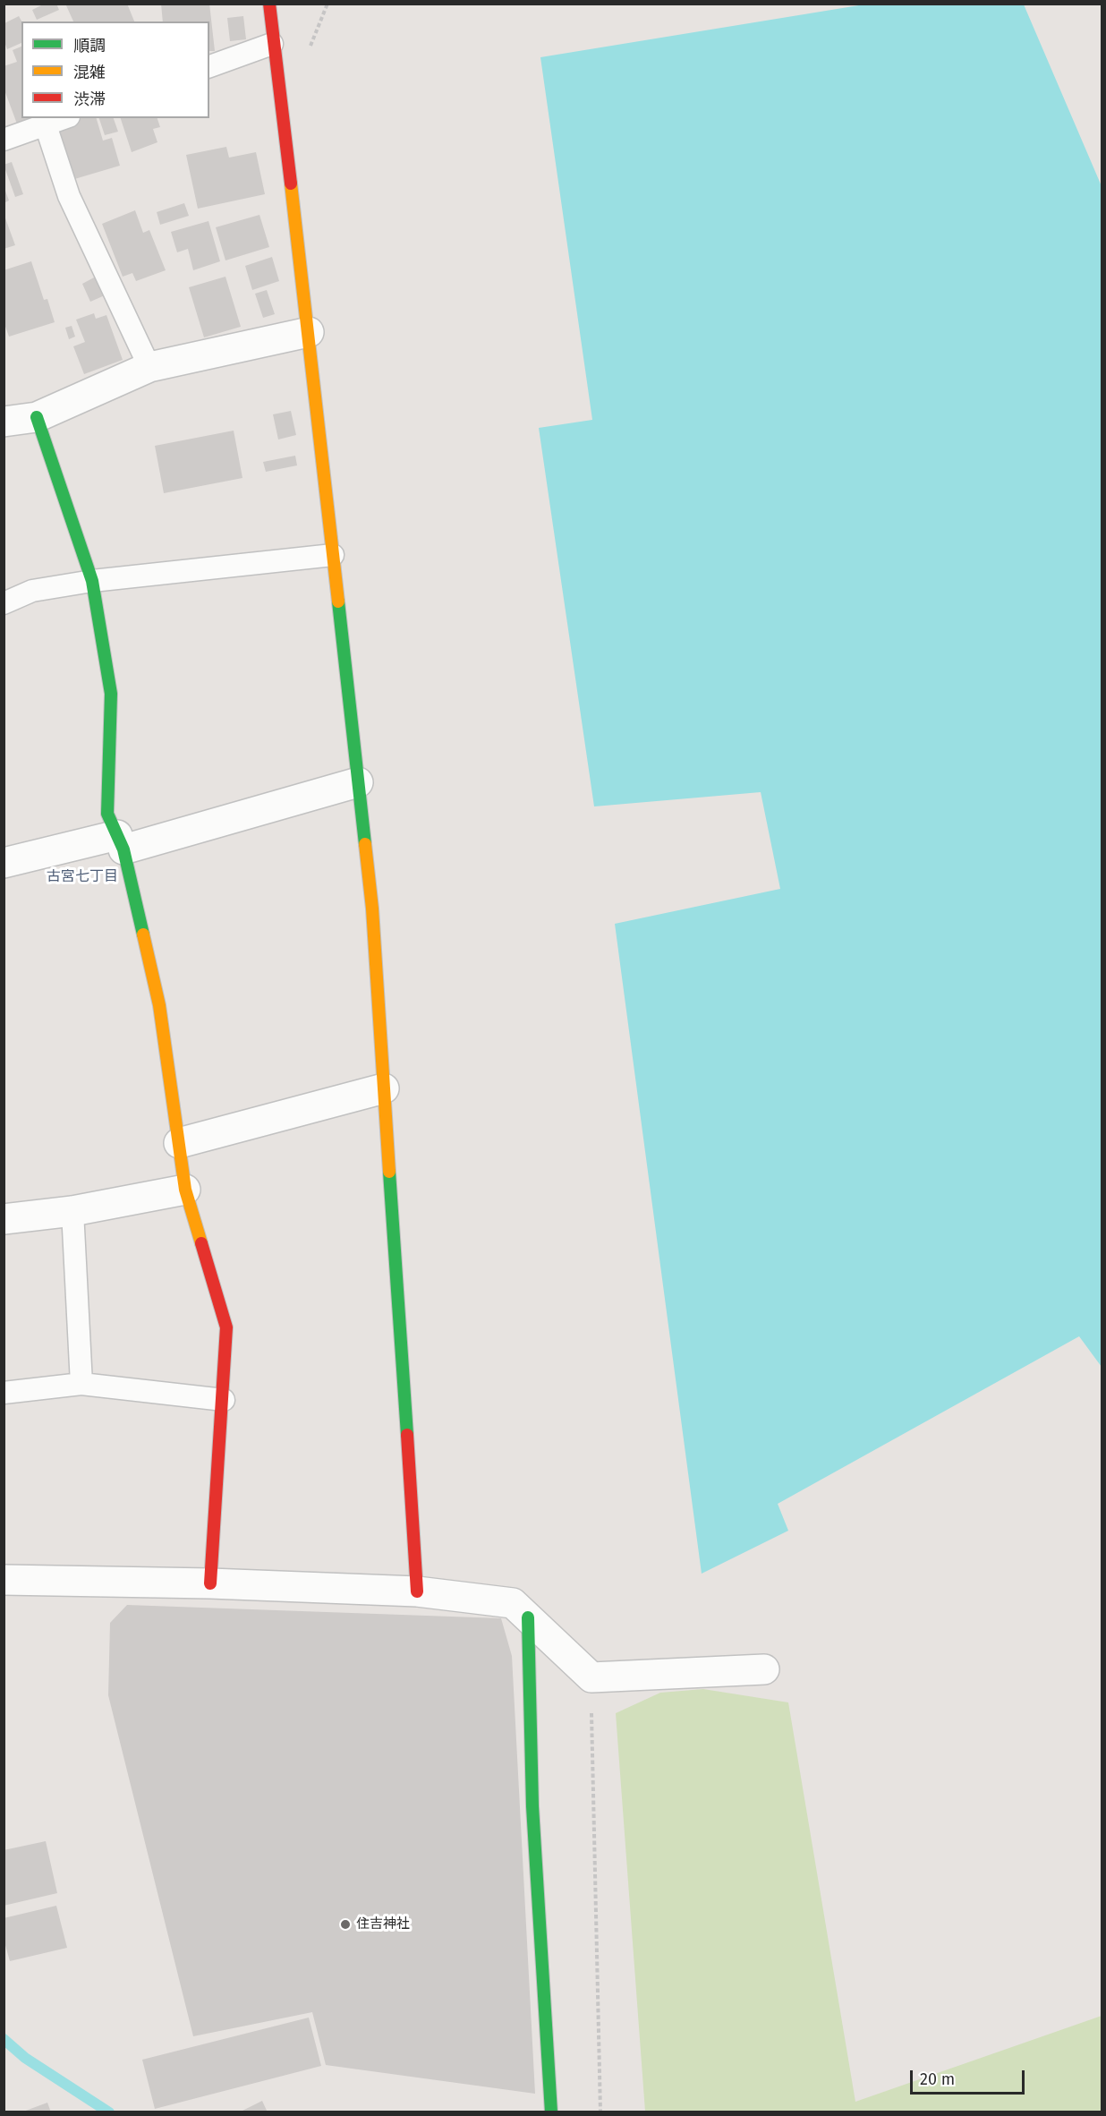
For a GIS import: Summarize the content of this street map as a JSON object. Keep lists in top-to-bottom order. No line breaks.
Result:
{"districts":["古宮七丁目"],"places":["住吉神社"],"legend":["順調","混雑","渋滞"],"scale_bar":"20 m"}
